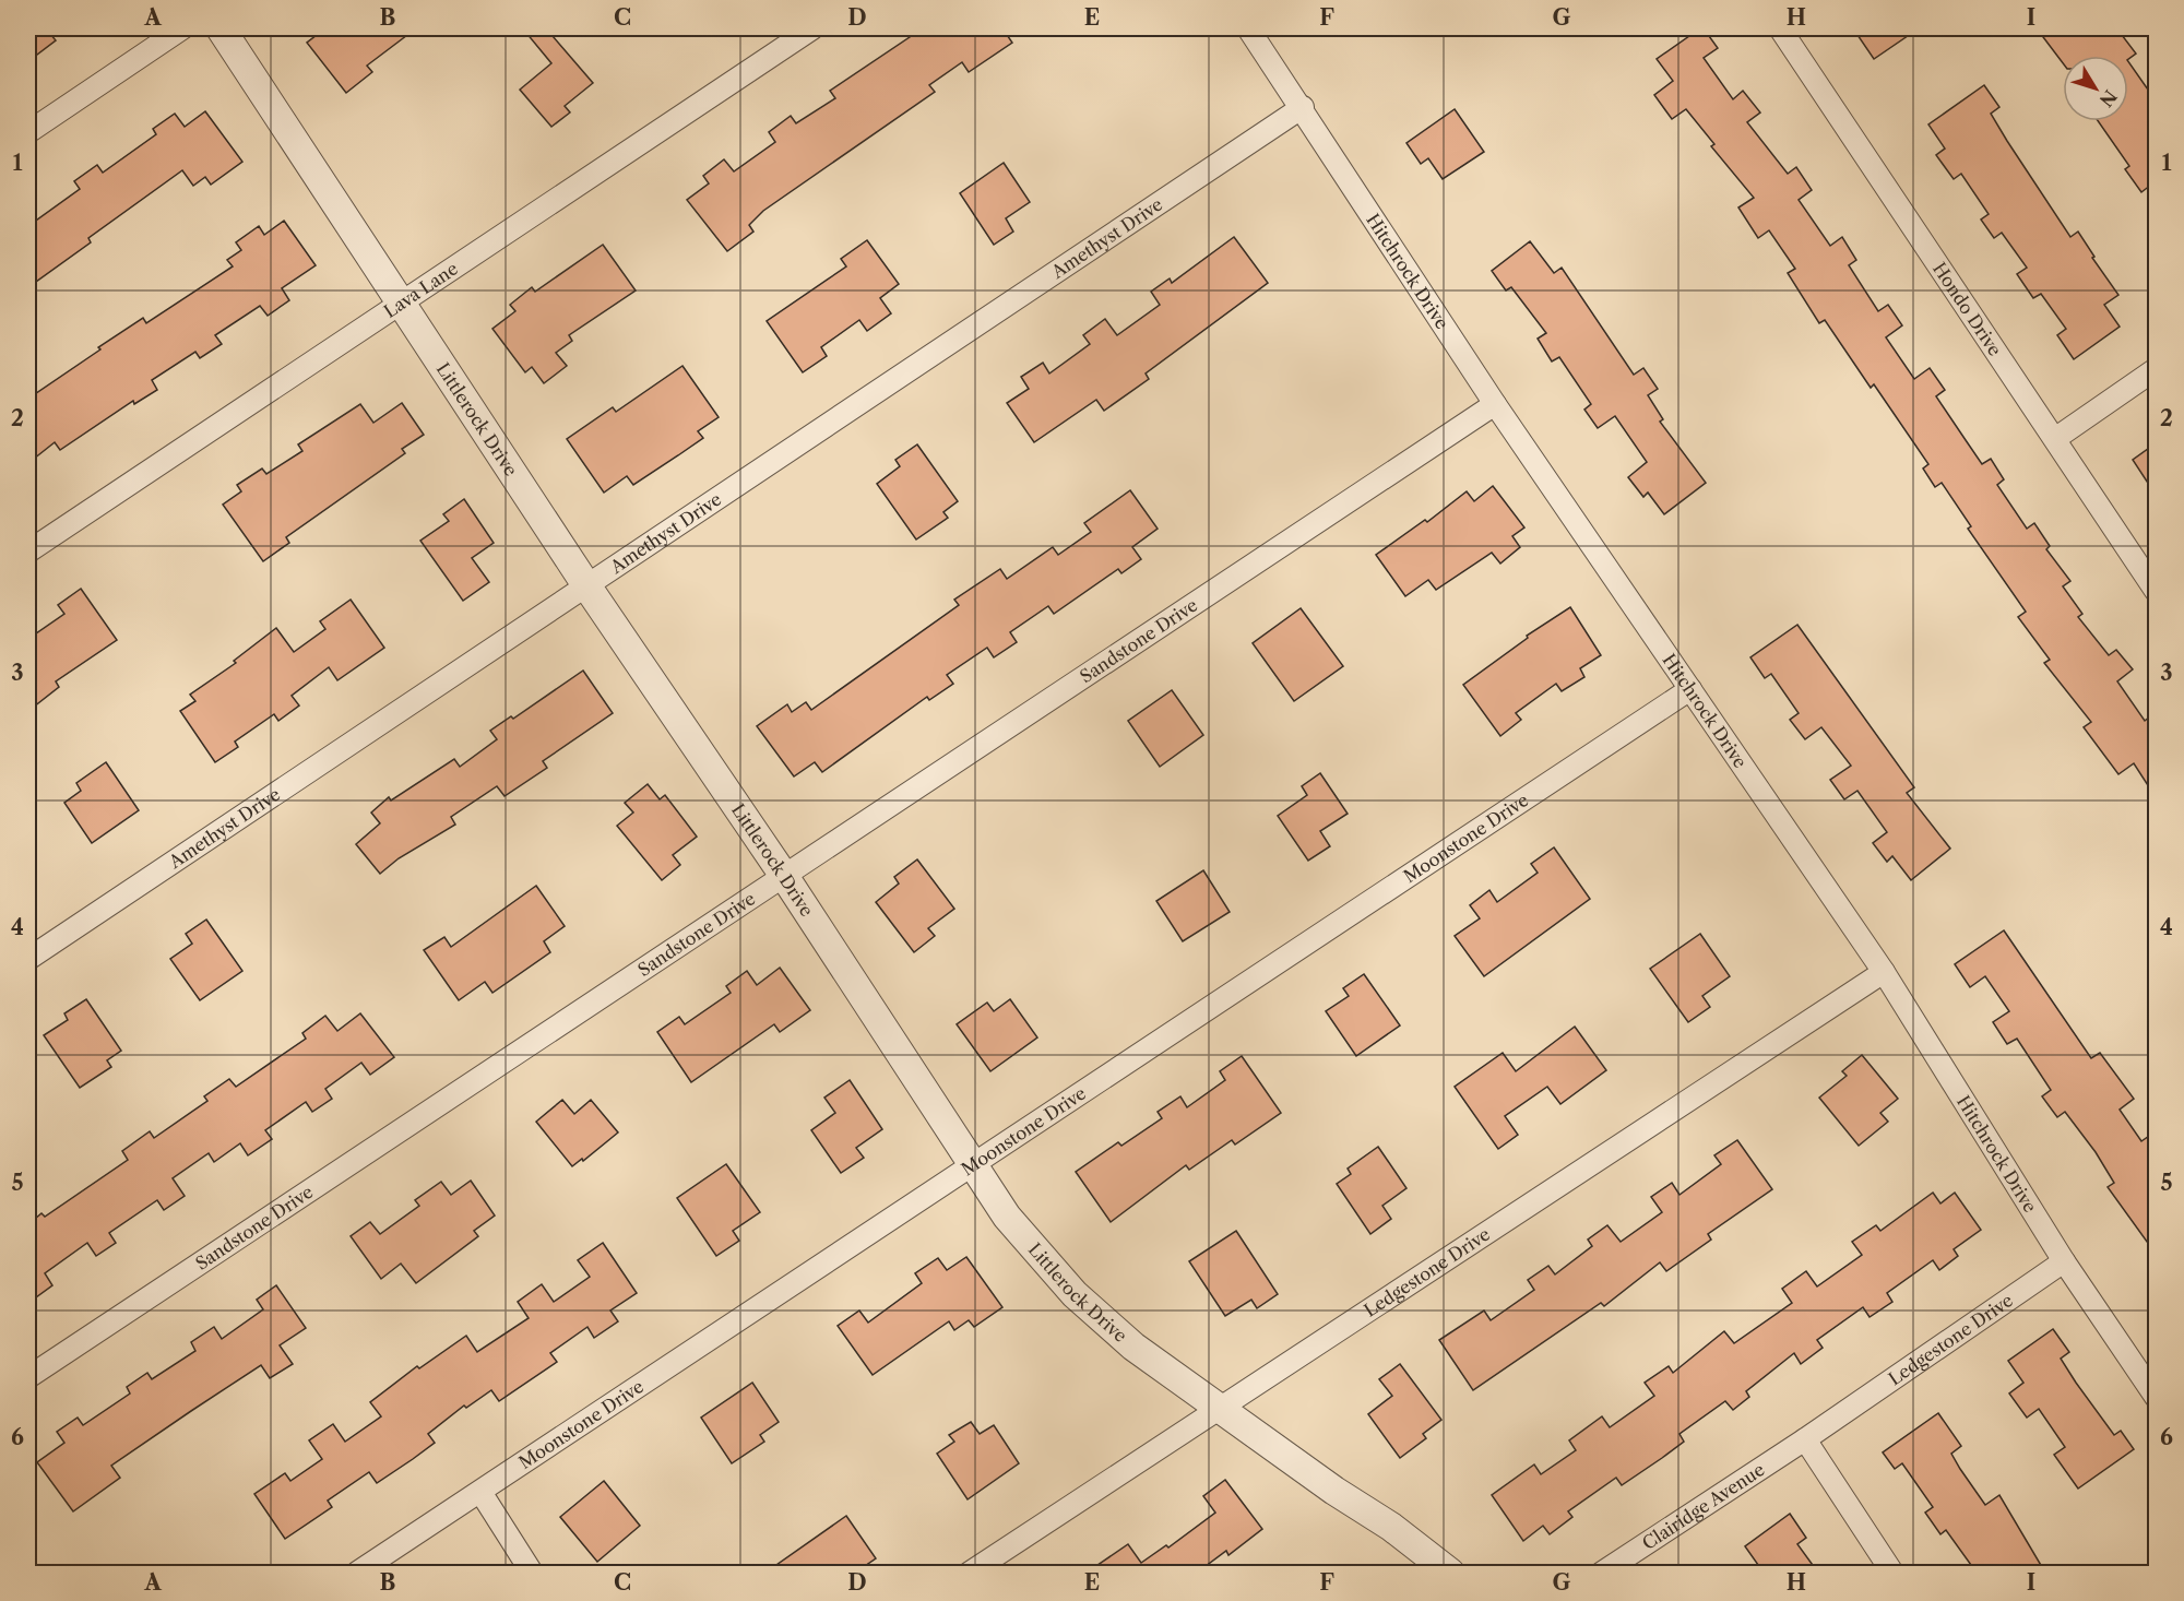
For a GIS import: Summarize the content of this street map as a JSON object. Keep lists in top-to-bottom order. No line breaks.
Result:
{"streets":{"street":["Amethyst Drive","Hitchrock Drive","Lava Lane","Hondo Drive","Littlerock Drive","Sandstone Drive","Moonstone Drive","Ledgestone Drive","Clairidge Avenue"]},"crossings":[["Amethyst Drive","Hitchrock Drive"],["Amethyst Drive","Littlerock Drive"],["Hitchrock Drive","Sandstone Drive"],["Hitchrock Drive","Moonstone Drive"],["Hitchrock Drive","Ledgestone Drive"],["Lava Lane","Littlerock Drive"],["Littlerock Drive","Sandstone Drive"],["Littlerock Drive","Moonstone Drive"],["Littlerock Drive","Ledgestone Drive"],["Ledgestone Drive","Clairidge Avenue"]],"north":"bottom right","grid":{"columns":["A","B","C","D","E","F","G","H","I"],"rows":["1","2","3","4","5","6"]}}
